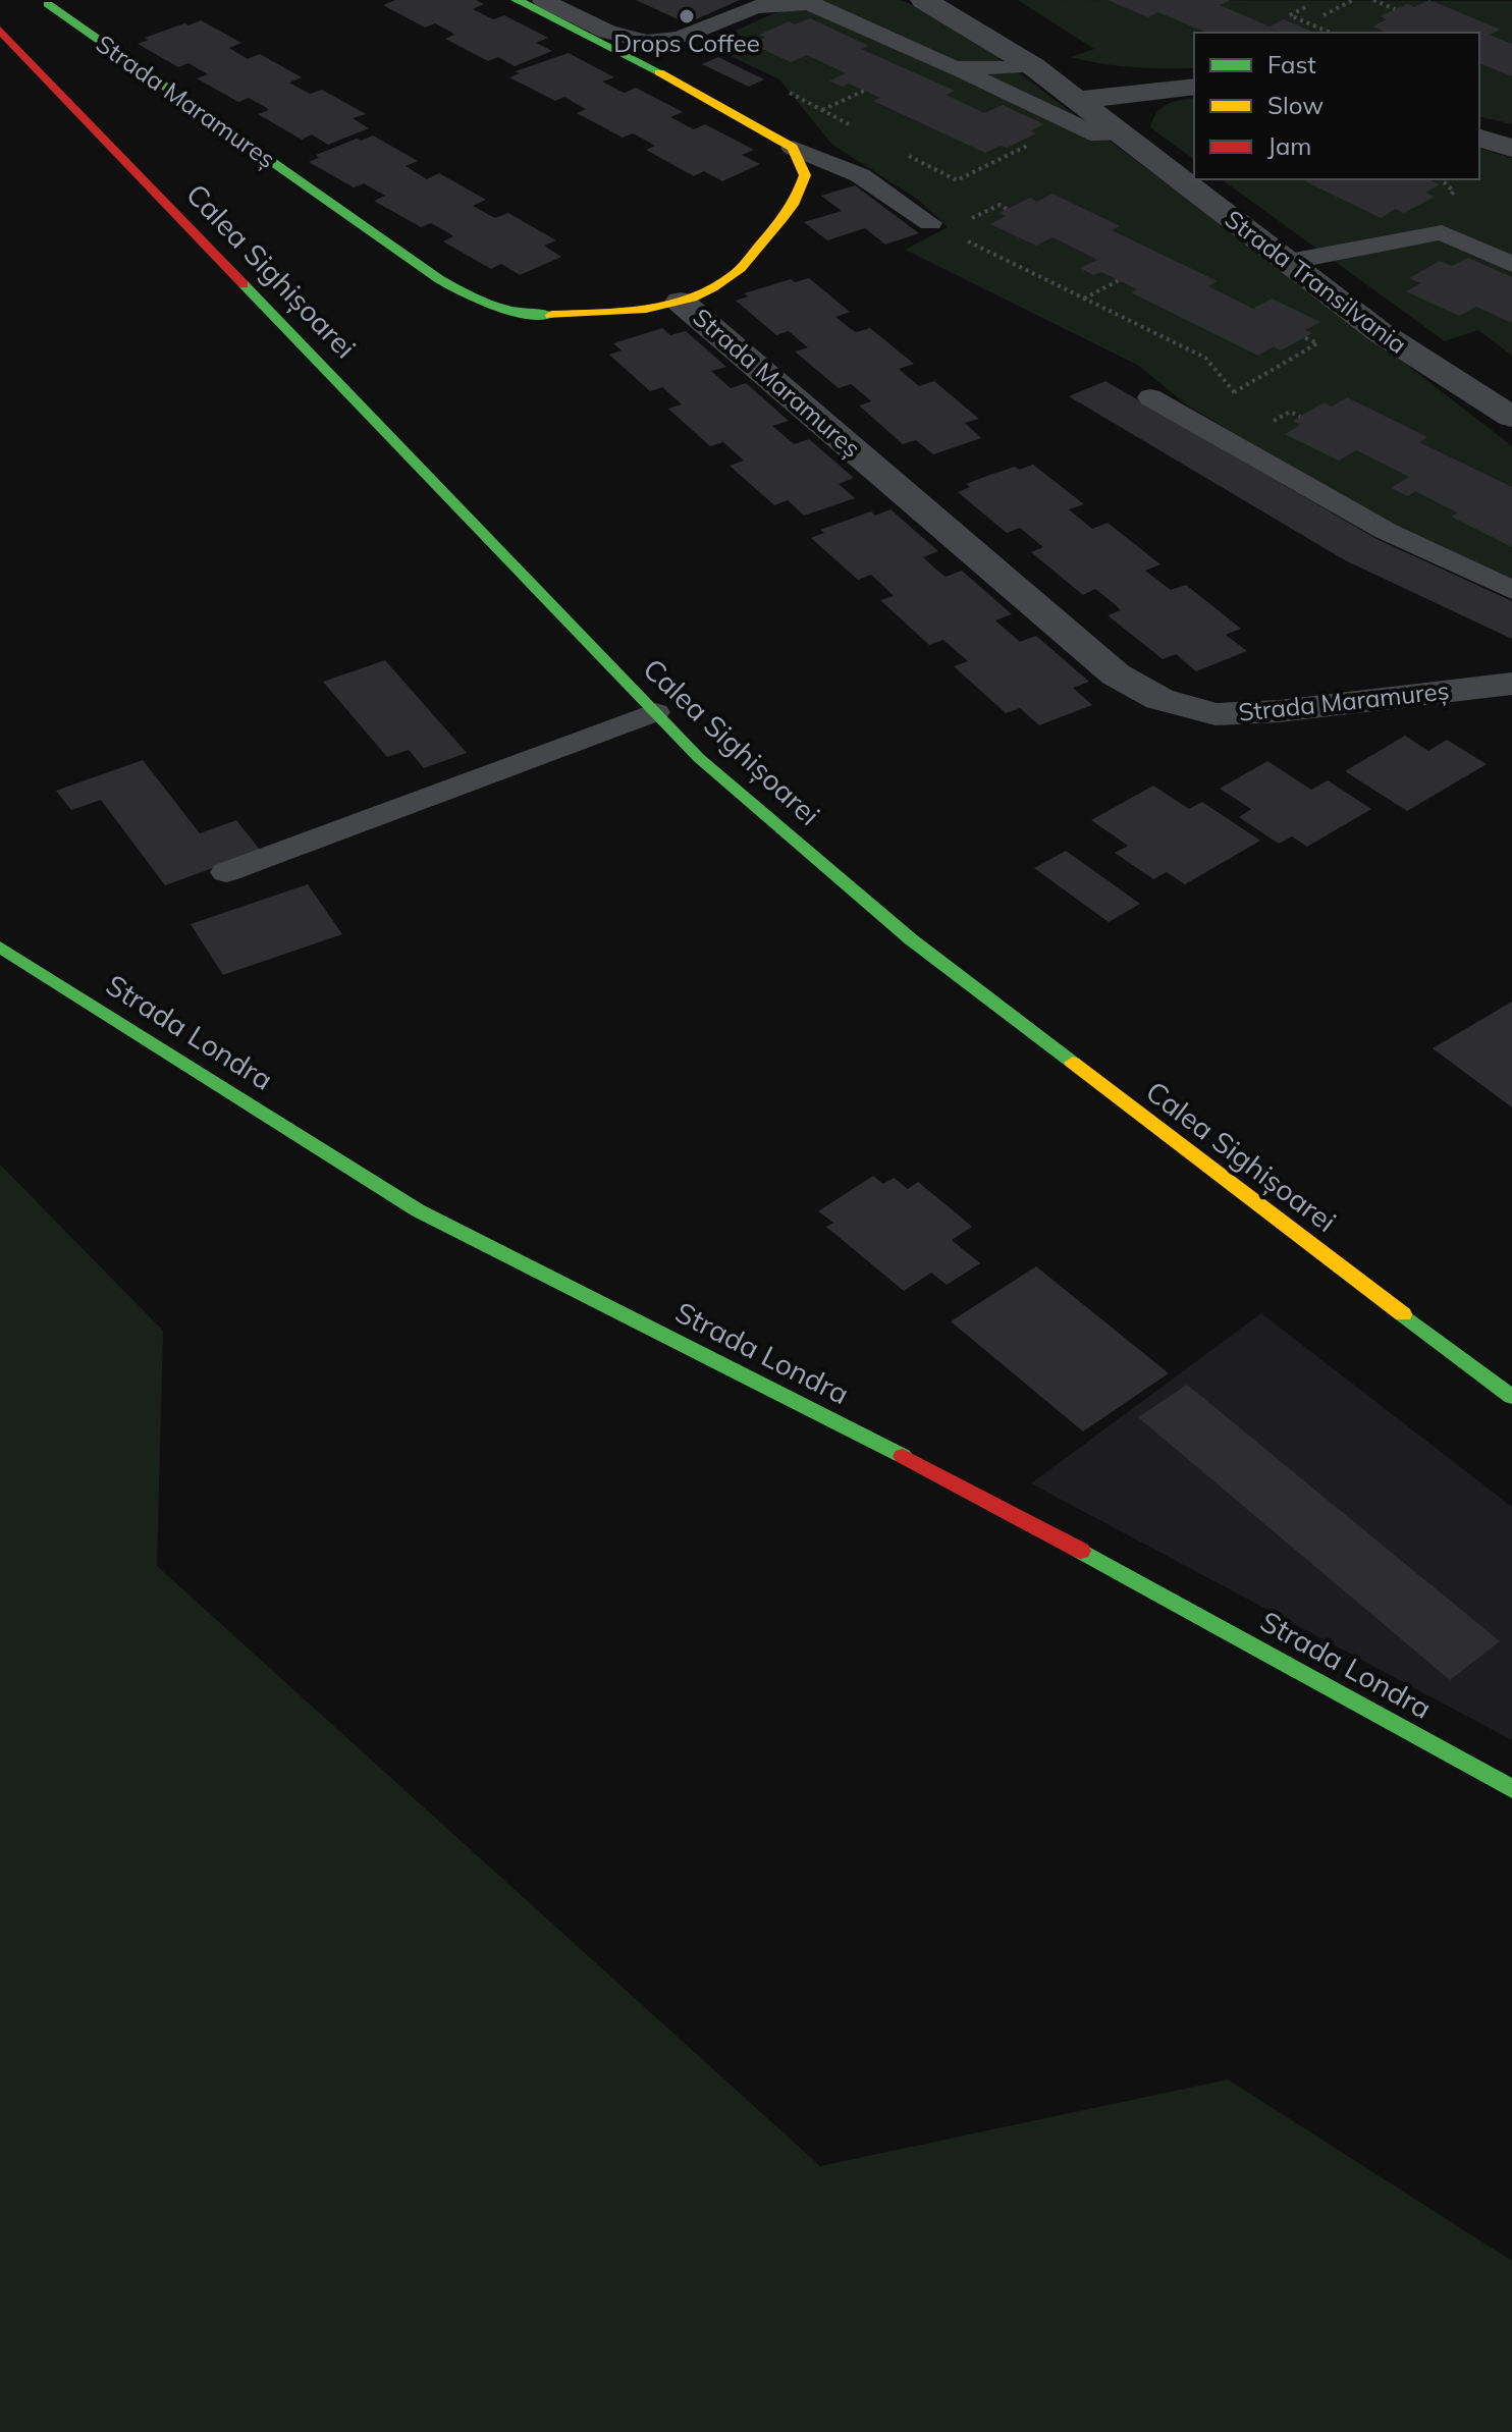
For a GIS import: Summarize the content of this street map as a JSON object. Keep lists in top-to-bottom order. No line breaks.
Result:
{"streets":{"street":["Strada Maramureș","Calea Sighișoarei","Strada Transilvania","Strada Londra"]},"places":["Drops Coffee"],"legend":["Fast","Slow","Jam"]}
